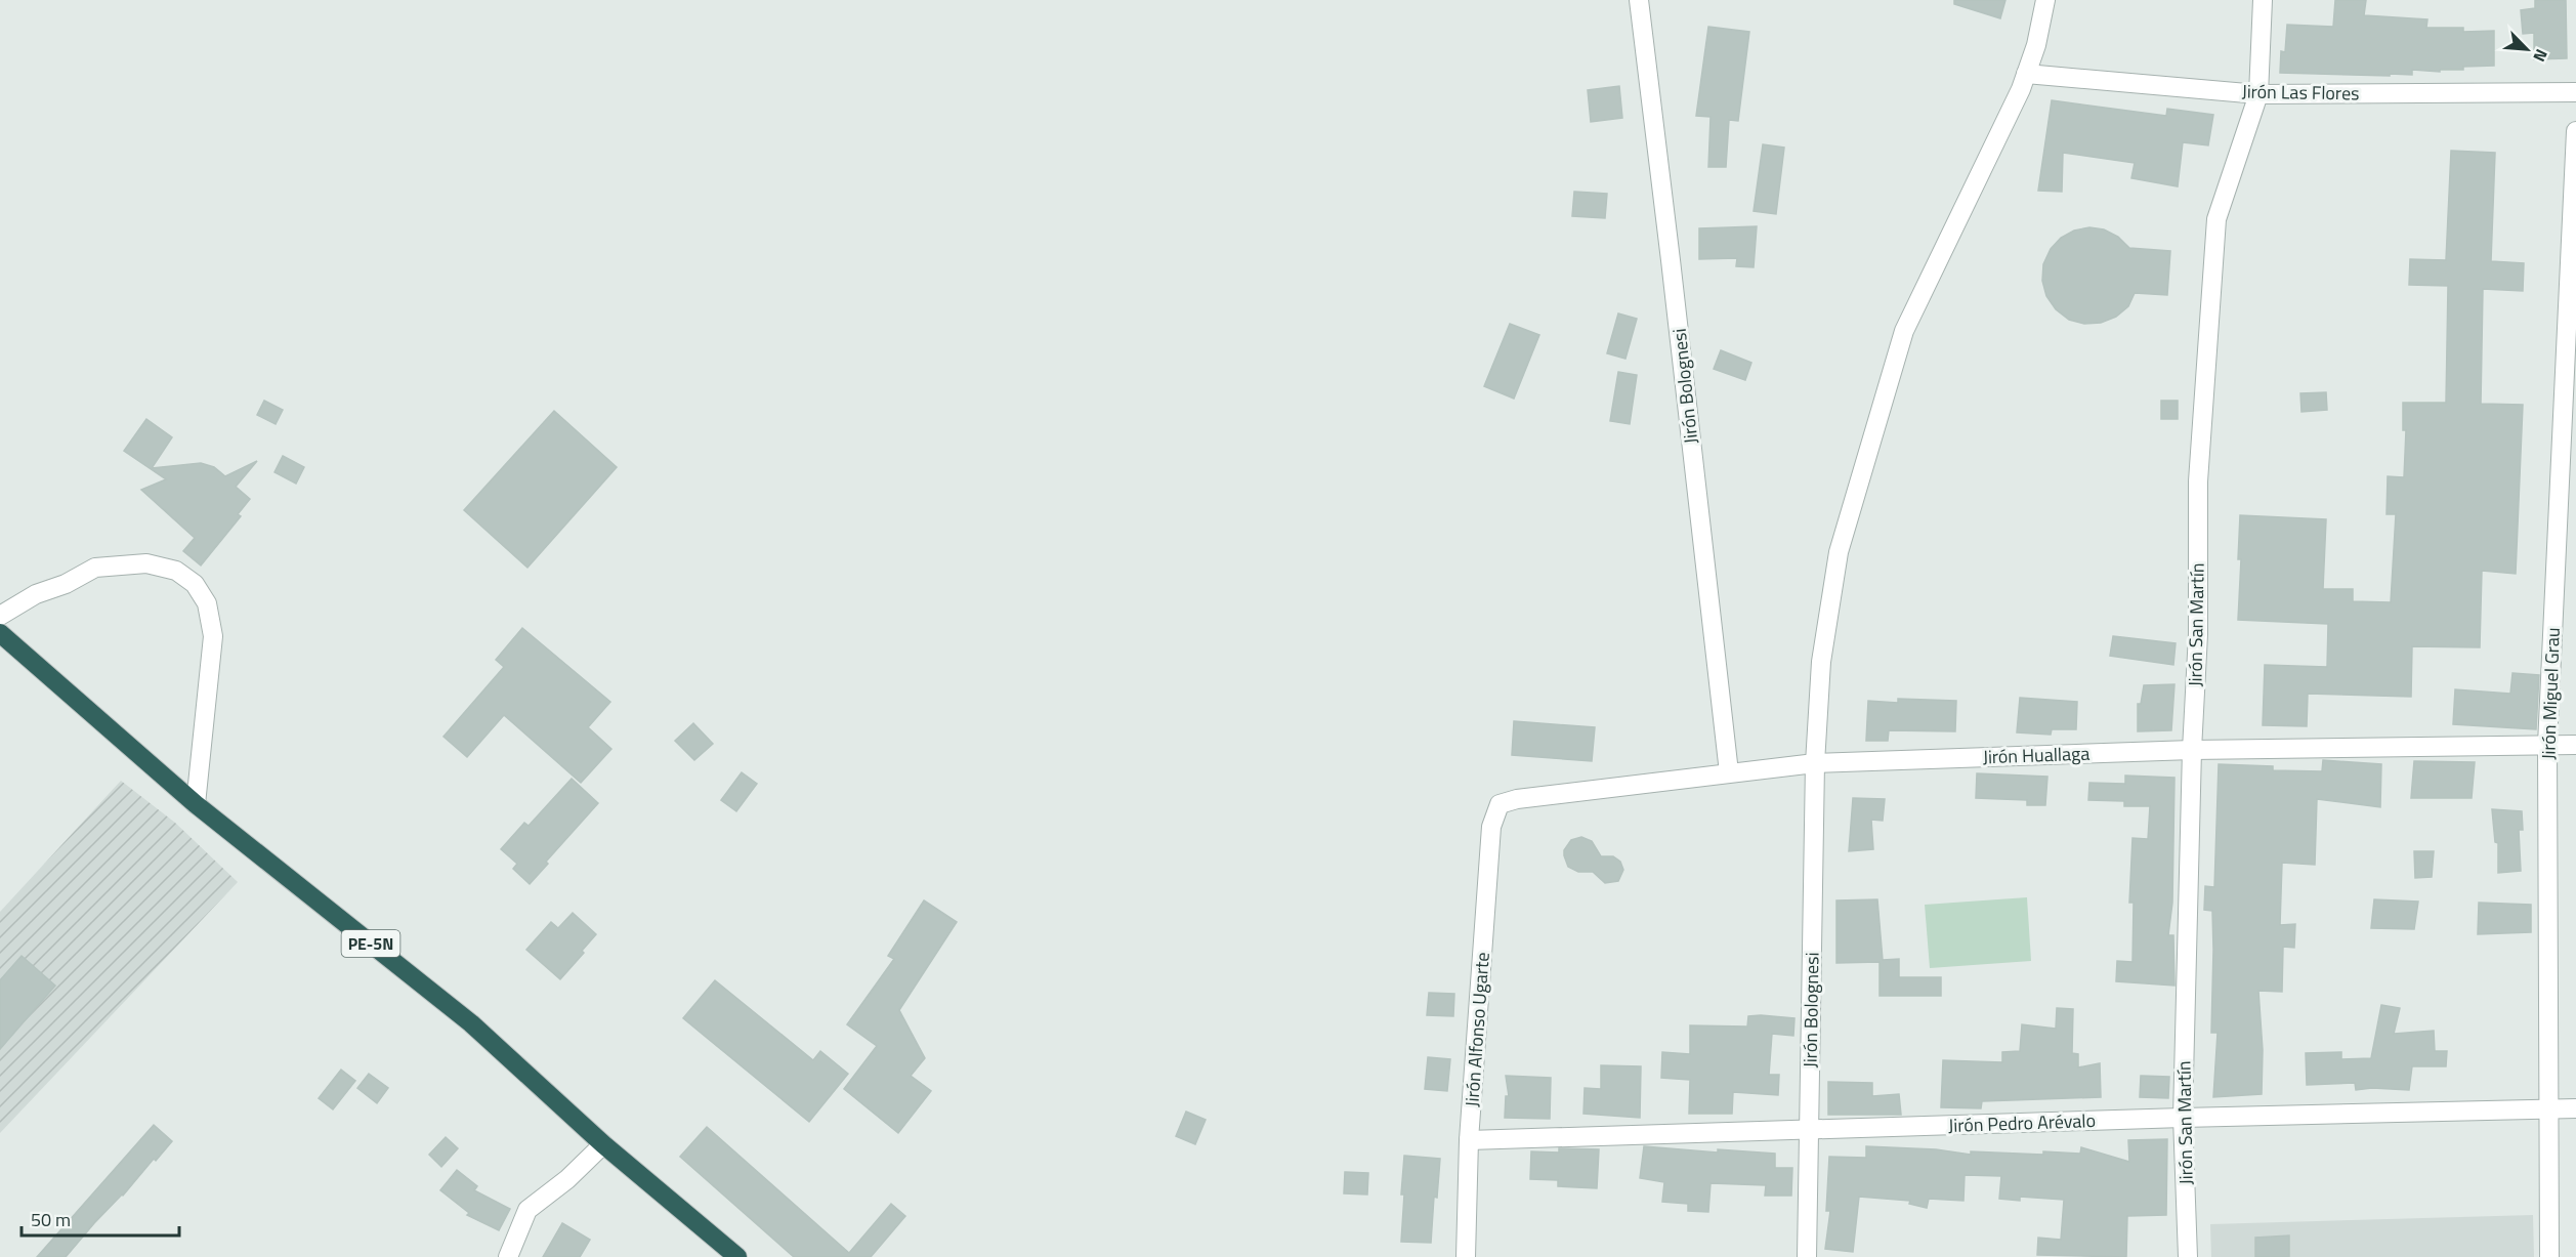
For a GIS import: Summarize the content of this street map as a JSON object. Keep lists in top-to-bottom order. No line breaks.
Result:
{"streets":{"highway":["PE-5N"],"street":["Jirón Las Flores","Jirón Bolognesi","Jirón San Martín","Jirón Miguel Grau","Jirón Huallaga","Jirón Alfonso Ugarte","Jirón Pedro Arévalo"]},"crossings":[["Jirón Las Flores","Jirón Bolognesi"],["Jirón Las Flores","Jirón San Martín"],["Jirón Bolognesi","Jirón Huallaga"],["Jirón Bolognesi","Jirón Pedro Arévalo"],["Jirón San Martín","Jirón Huallaga"],["Jirón San Martín","Jirón Pedro Arévalo"],["Jirón Miguel Grau","Jirón Huallaga"],["Jirón Miguel Grau","Jirón Pedro Arévalo"],["Jirón Huallaga","Jirón Alfonso Ugarte"],["Jirón Alfonso Ugarte","Jirón Pedro Arévalo"]],"scale_bar":"50 m","north":"bottom right"}
